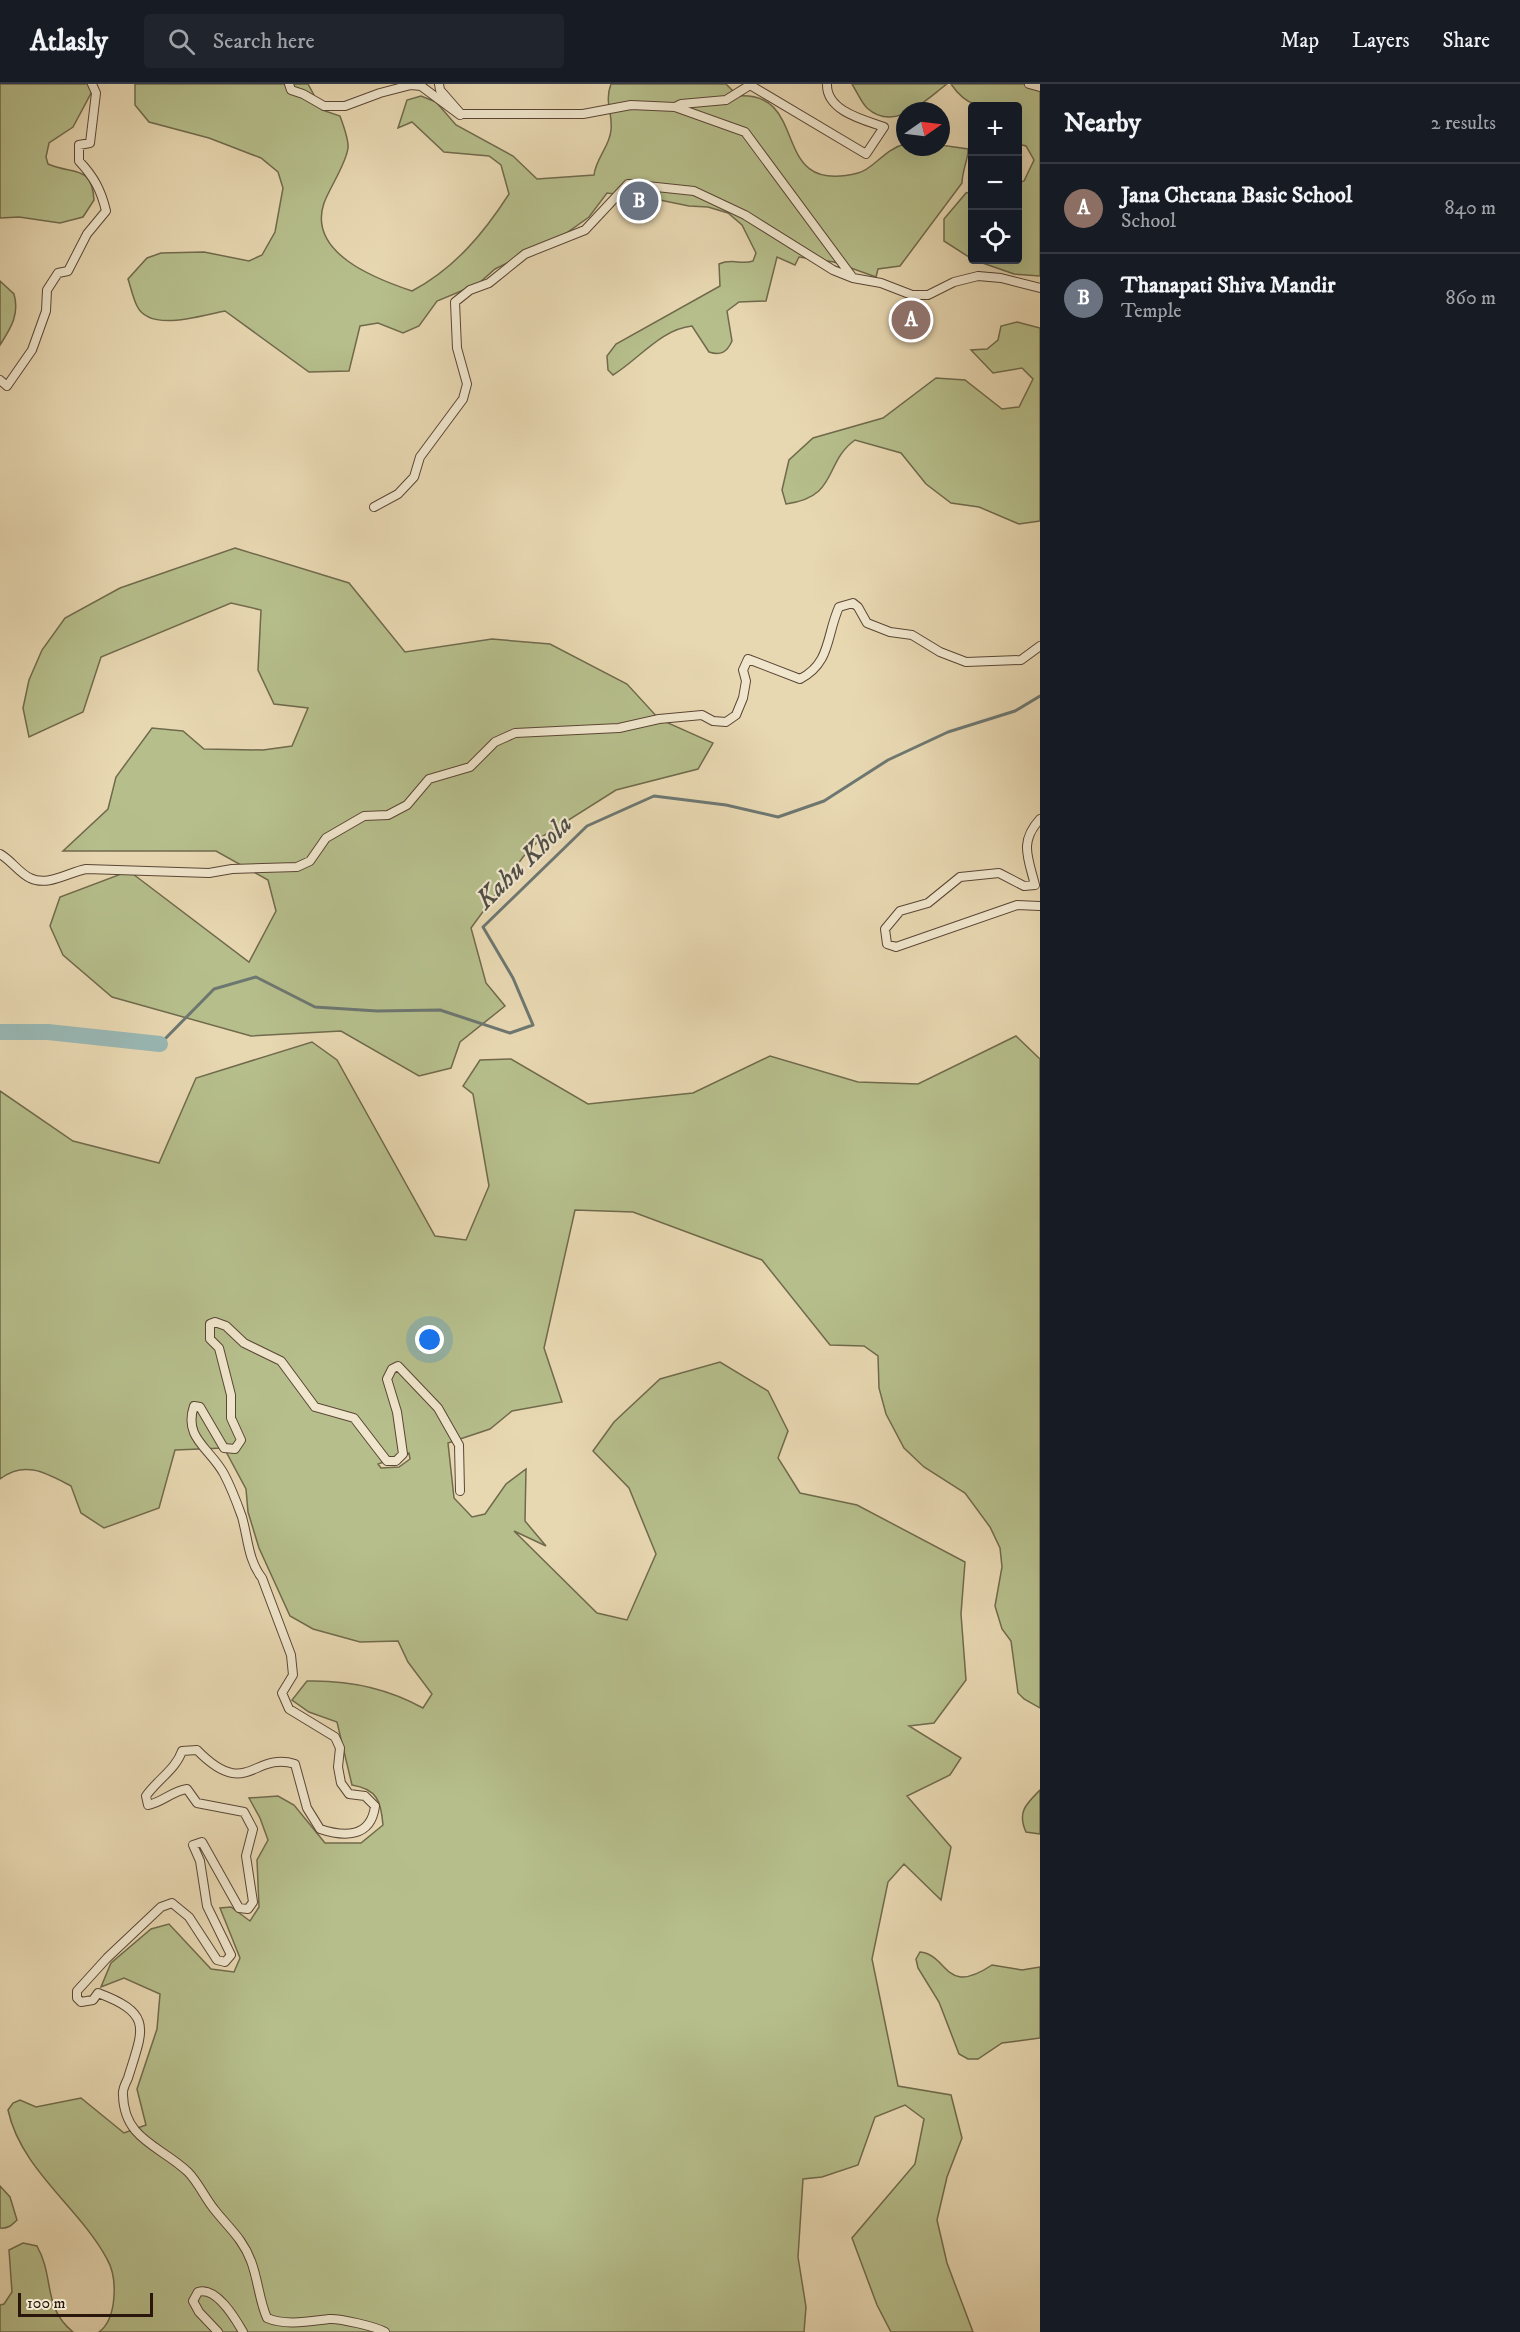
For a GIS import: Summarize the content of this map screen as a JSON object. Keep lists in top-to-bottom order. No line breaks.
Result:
{"water":["Kahu Khola"],"scale_bar":"100 m","north":"right","page":{"header":"Atlasly","search":"Search here","nav":["Map","Layers","Share"],"heading":["Nearby","2 results"],"map_buttons":["+","−"],"list":[{"mark":"A","name":"Jana Chetana Basic School","note":"School","value":"840 m"},{"mark":"B","name":"Thanapati Shiva Mandir","note":"Temple","value":"860 m"}],"pins":["B","A"],"scale":"100 m"}}
